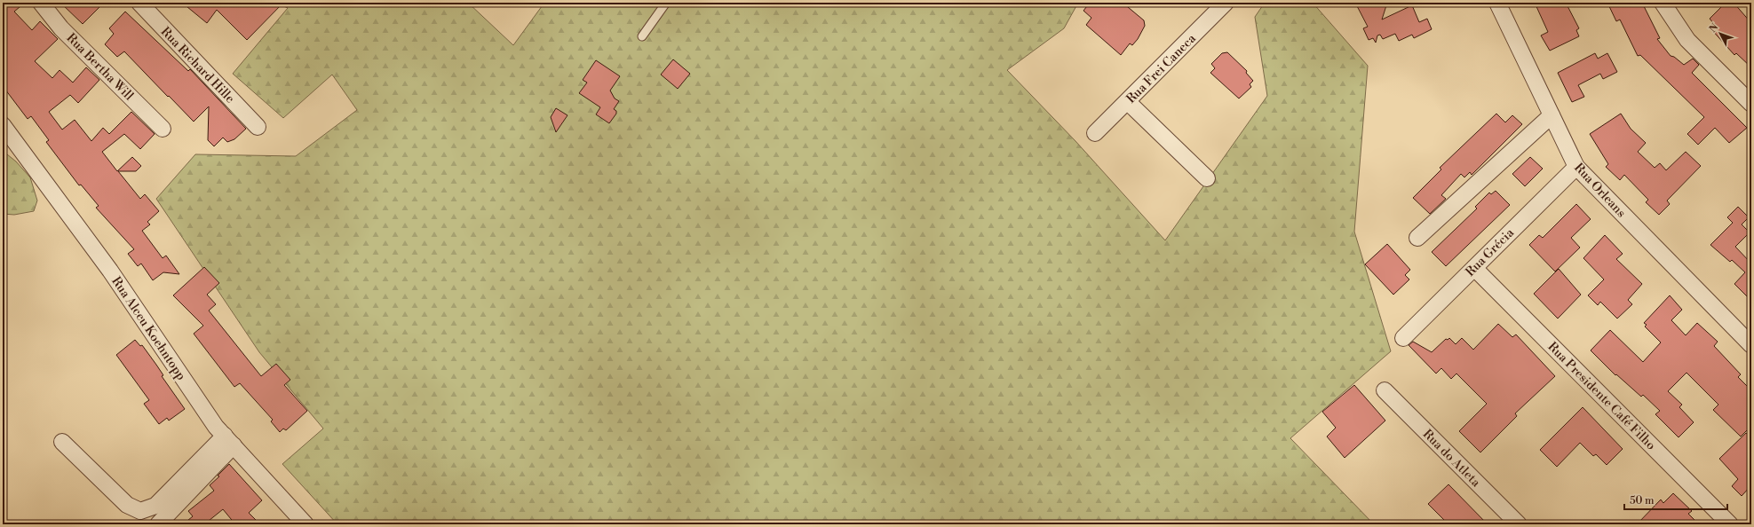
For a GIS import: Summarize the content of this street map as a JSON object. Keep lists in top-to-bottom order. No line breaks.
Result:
{"streets":{"street":["Rua Richard Hille","Rua Bertha Will","Rua Frei Caneca","Rua Orleans","Rua Grécia","Rua Alceu Koehntopp","Rua Presidente Café Filho","Rua do Atleta"]},"crossings":[["Rua Orleans","Rua Grécia"],["Rua Grécia","Rua Presidente Café Filho"]],"scale_bar":"50 m","north":"top left"}
